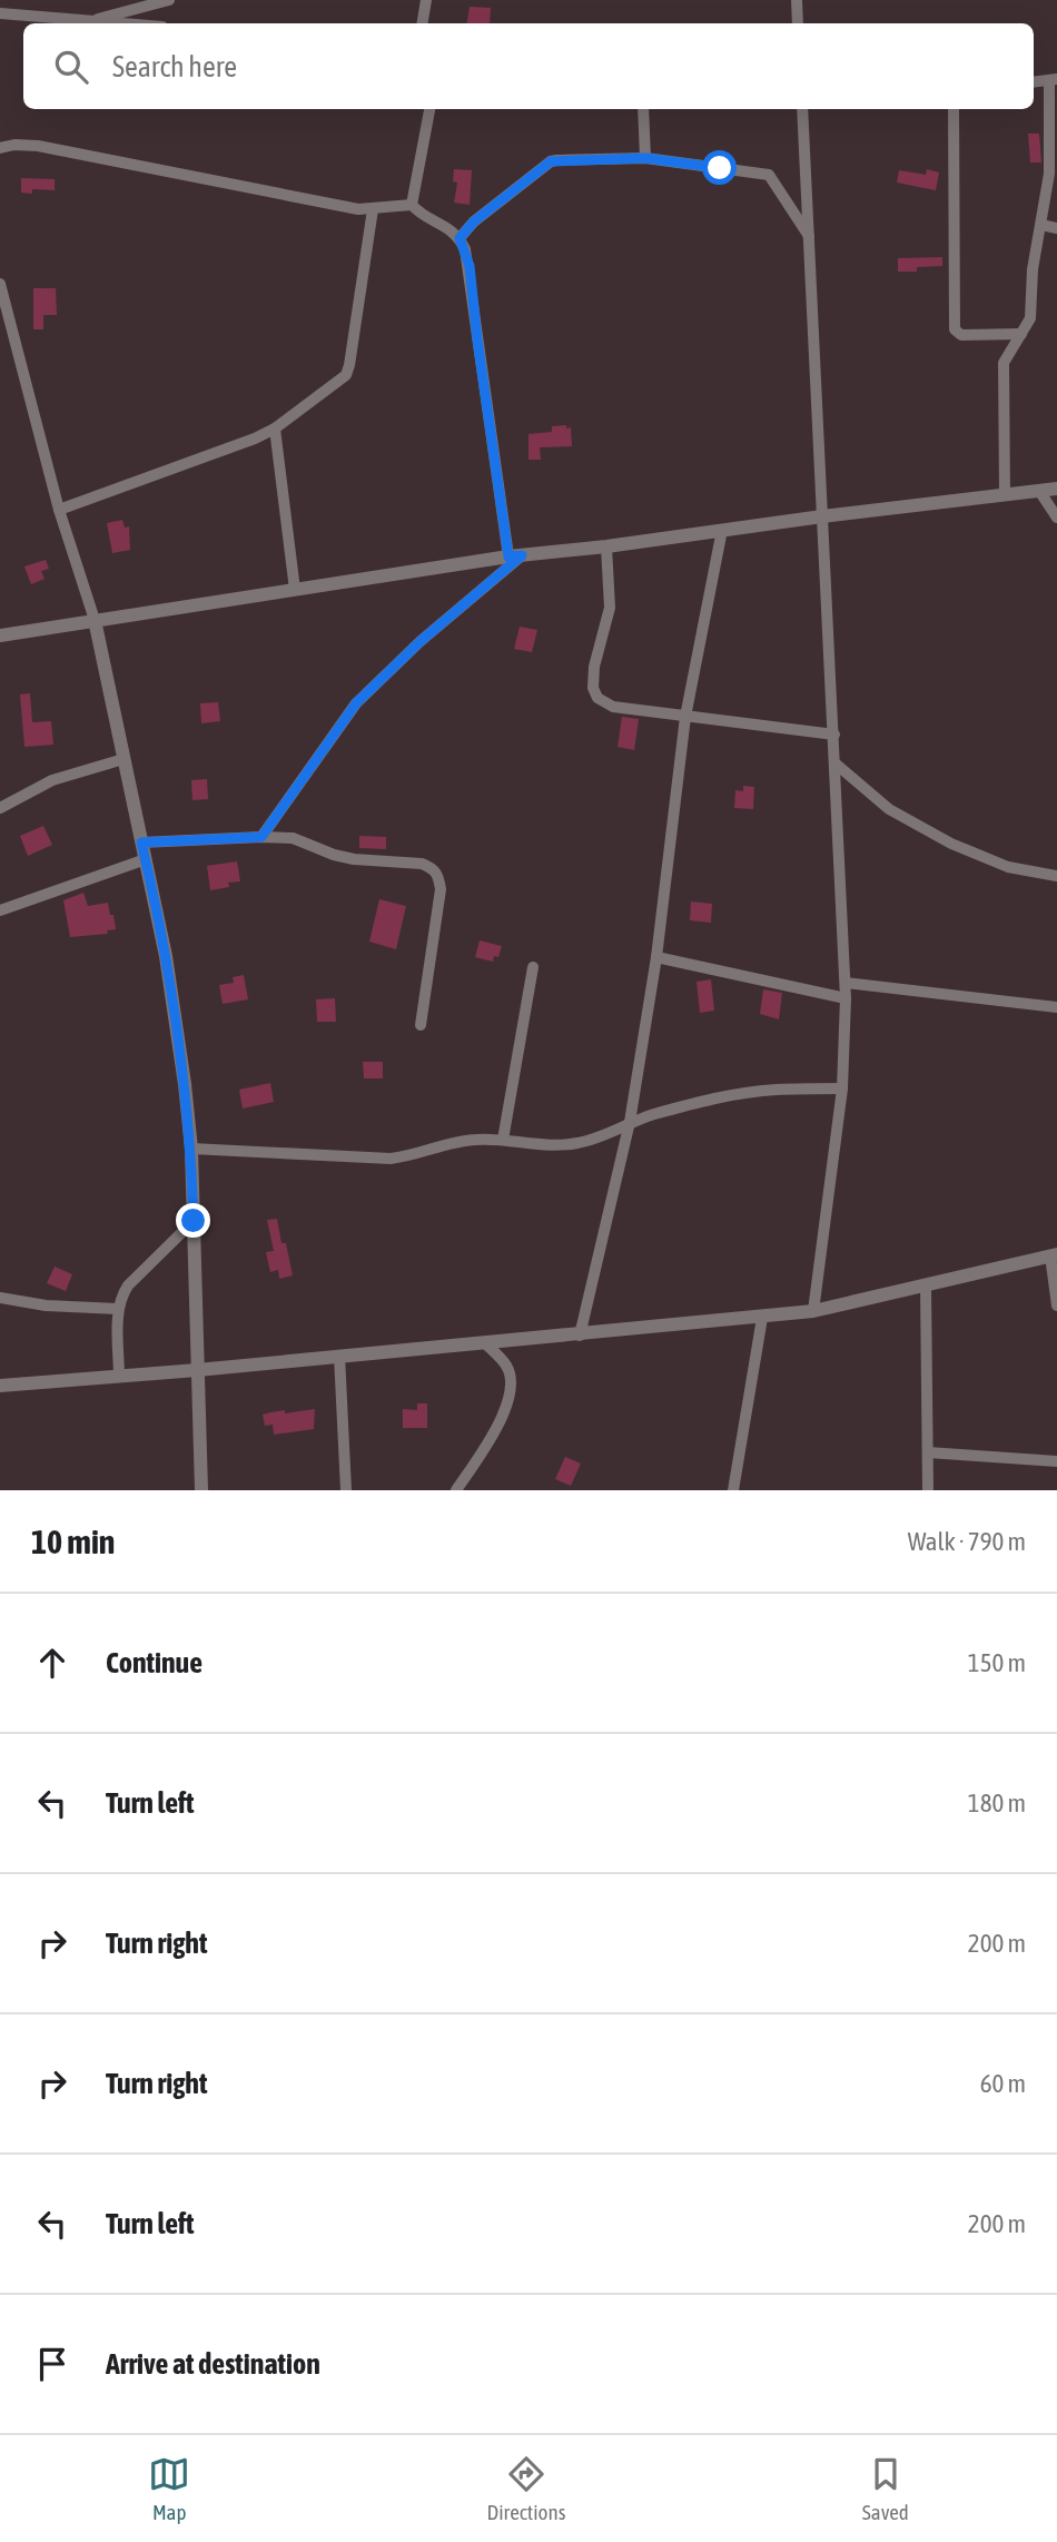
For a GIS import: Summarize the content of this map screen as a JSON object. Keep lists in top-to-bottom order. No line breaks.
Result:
{"page":{"search":"Search here","heading":["10 min","Walk · 790 m"],"list":[["Continue","150 m"],["Turn left","180 m"],["Turn right","200 m"],["Turn right","60 m"],["Turn left","200 m"],"Arrive at destination"],"nav":["Map","Directions","Saved"]}}
